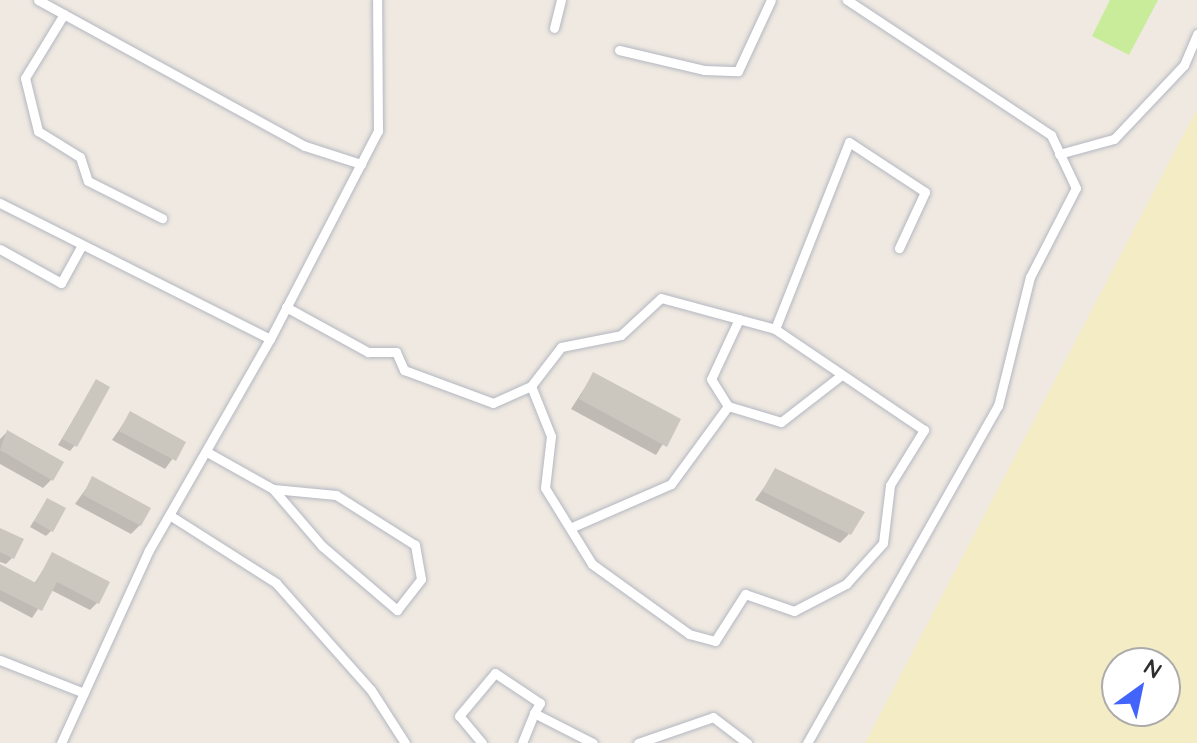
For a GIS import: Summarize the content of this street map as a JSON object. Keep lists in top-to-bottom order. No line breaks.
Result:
{"north":"top right"}
